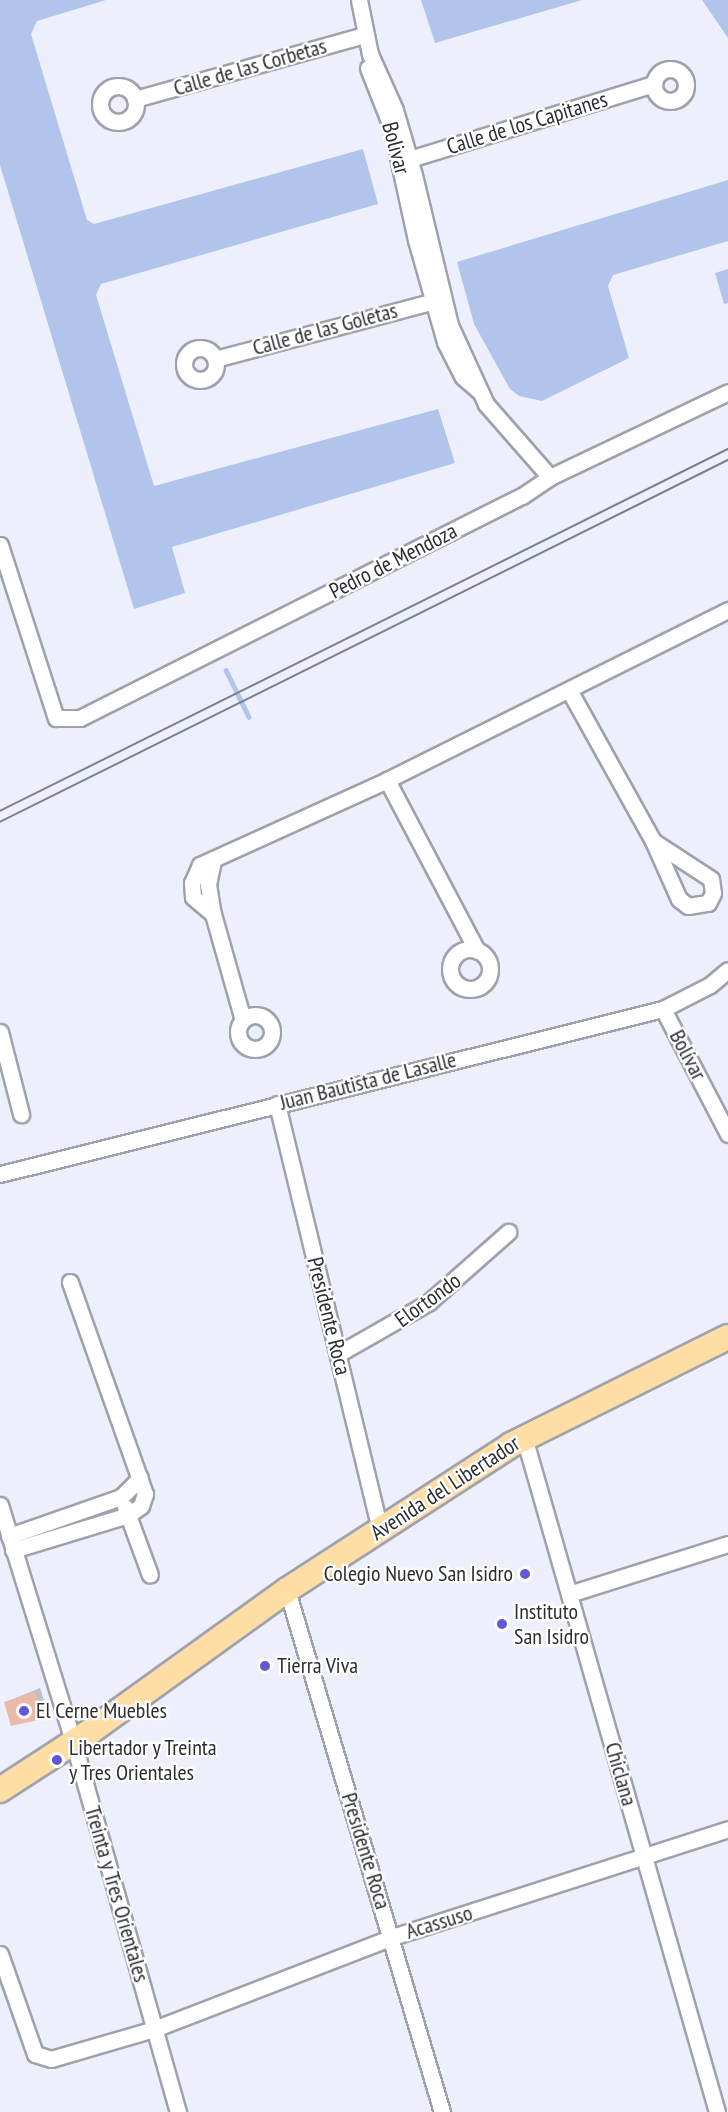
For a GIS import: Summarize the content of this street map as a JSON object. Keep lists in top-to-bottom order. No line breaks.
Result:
{"streets":{"main road":["Avenida del Libertador"],"street":["Calle de las Corbetas","Calle de los Capitanes","Bolivar","Calle de las Goletas","Pedro de Mendoza","Bolívar","Juan Bautista de Lasalle","Elortondo","Presidente Roca","Chiclana","Treinta y Tres Orientales","Acassuso"]},"crossings":[["Calle de las Corbetas","Bolivar"],["Calle de los Capitanes","Bolivar"],["Bolivar","Calle de las Goletas"],["Bolivar","Pedro de Mendoza"],["Bolívar","Juan Bautista de Lasalle"],["Juan Bautista de Lasalle","Presidente Roca"],["Elortondo","Presidente Roca"],["Presidente Roca","Avenida del Libertador"],["Presidente Roca","Acassuso"],["Avenida del Libertador","Chiclana"],["Avenida del Libertador","Treinta y Tres Orientales"],["Chiclana","Acassuso"],["Treinta y Tres Orientales","Acassuso"]],"places":["Colegio Nuevo San Isidro","Instituto San Isidro","Tierra Viva","El Cerne Muebles","Libertador y Treinta y Tres Orientales"]}
